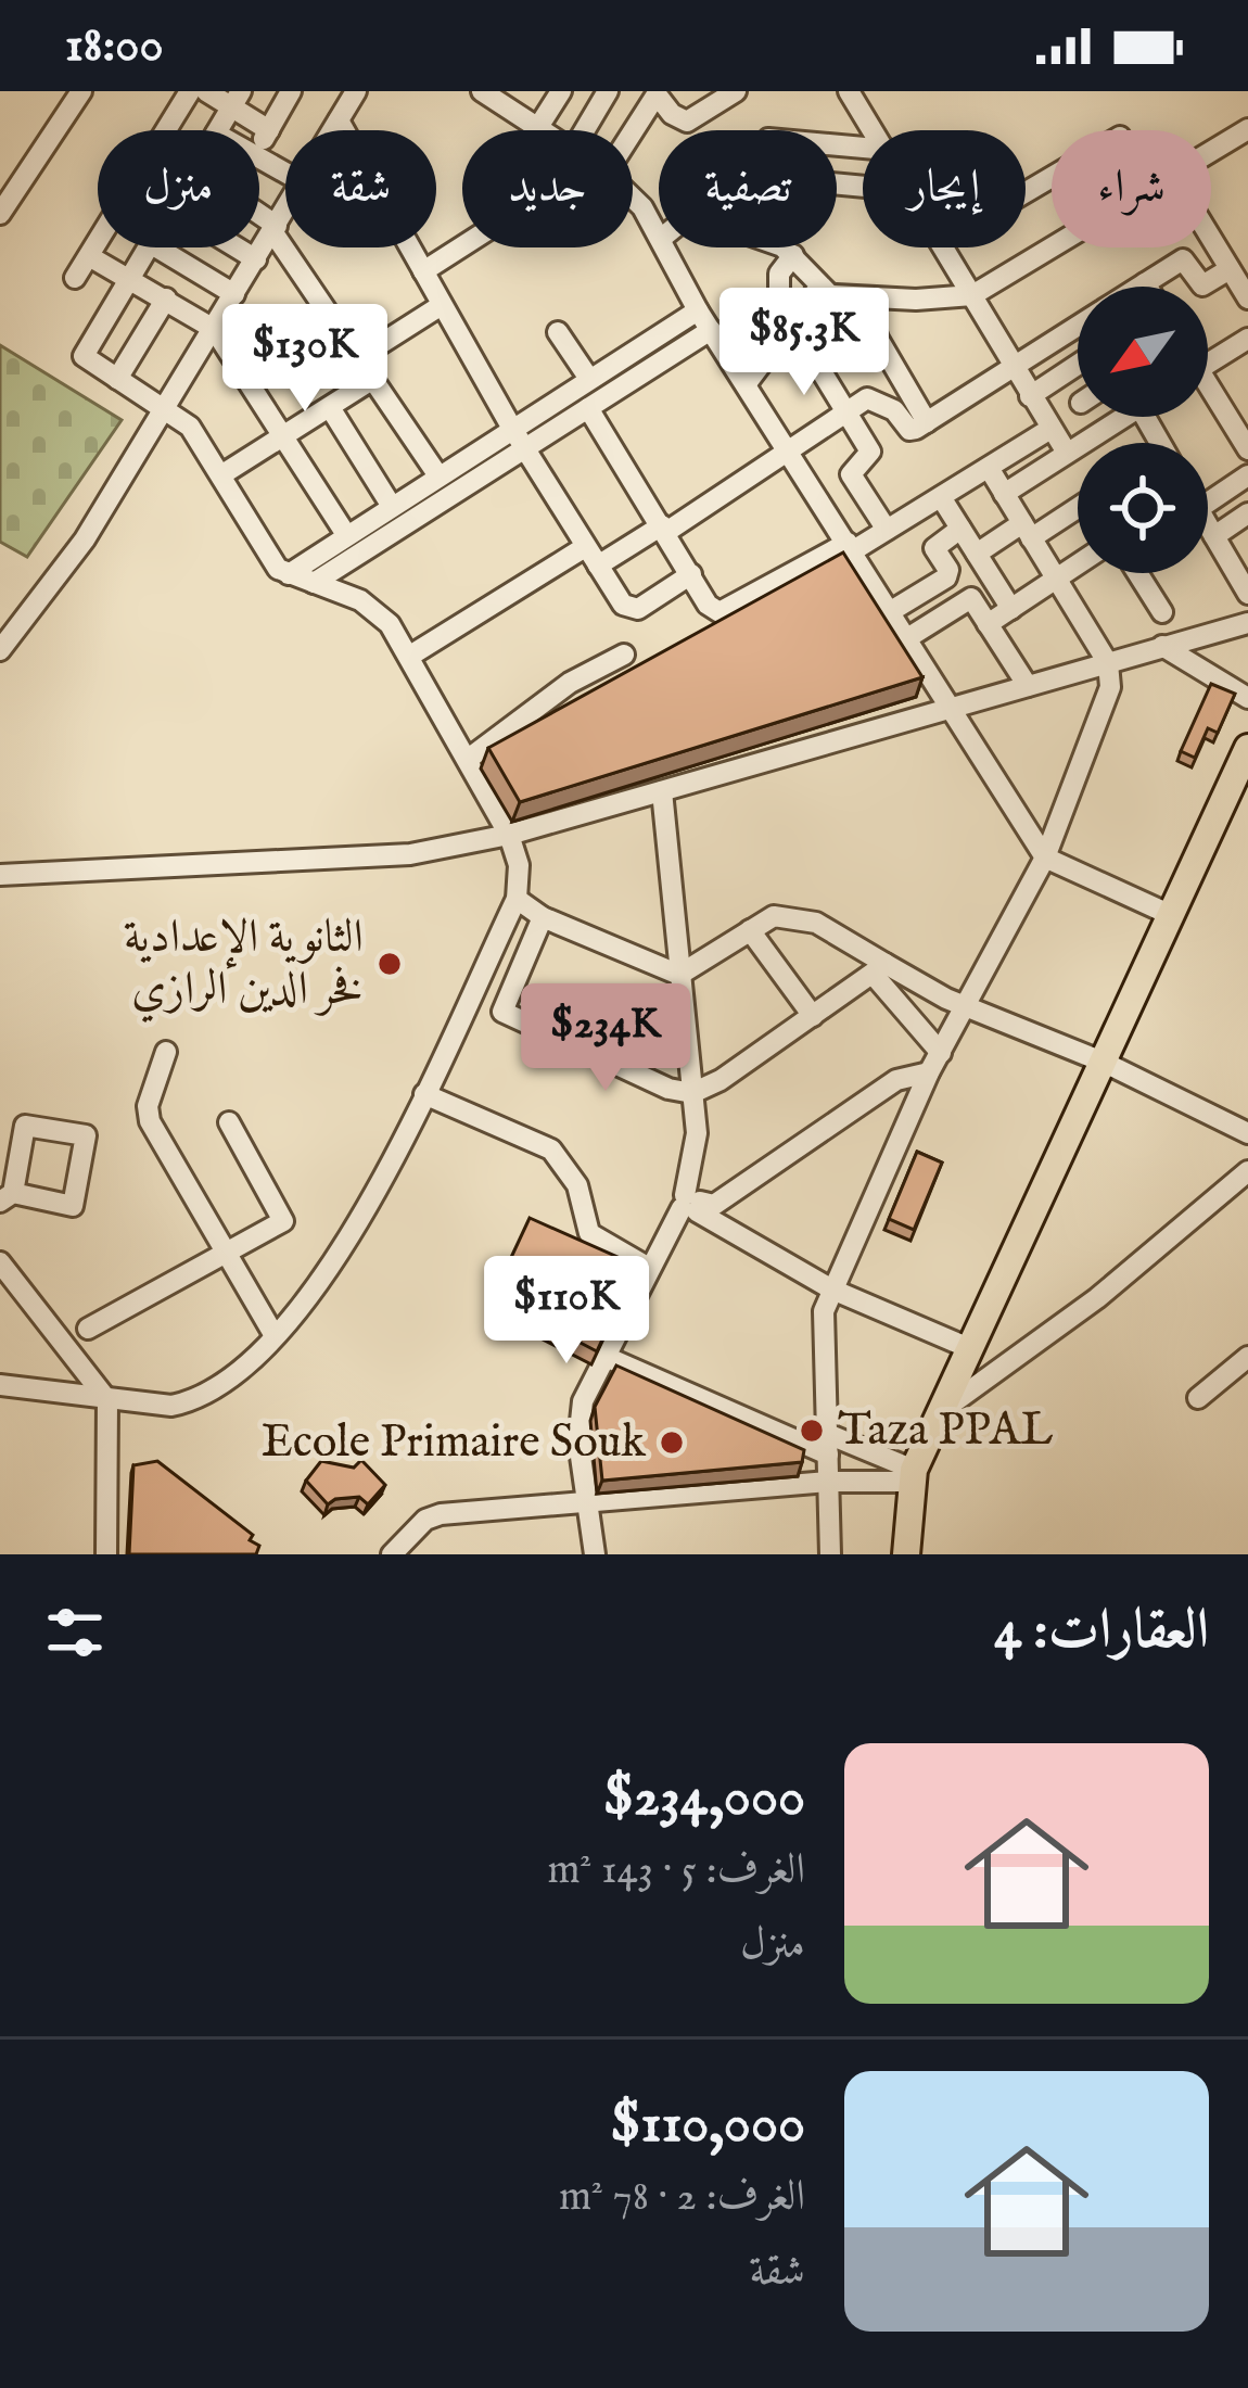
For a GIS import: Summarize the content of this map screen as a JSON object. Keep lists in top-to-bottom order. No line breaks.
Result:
{"places":["الثانوية الإعدادية فخر الدين الرازي","Taza PPAL","Ecole Primaire Souk"],"north":"bottom left","page":{"status":"18:00","chip":["شراء","إيجار","تصفية","جديد","شقة","منزل"],"price":["$85.3K","$130K","$234K","$110K"],"heading":"العقارات: 4","list":[{"name":"$234,000","note":"الغرف: 5 · 143 m² · منزل"},{"name":"$110,000","note":"الغرف: 2 · 78 m² · شقة"}]}}
